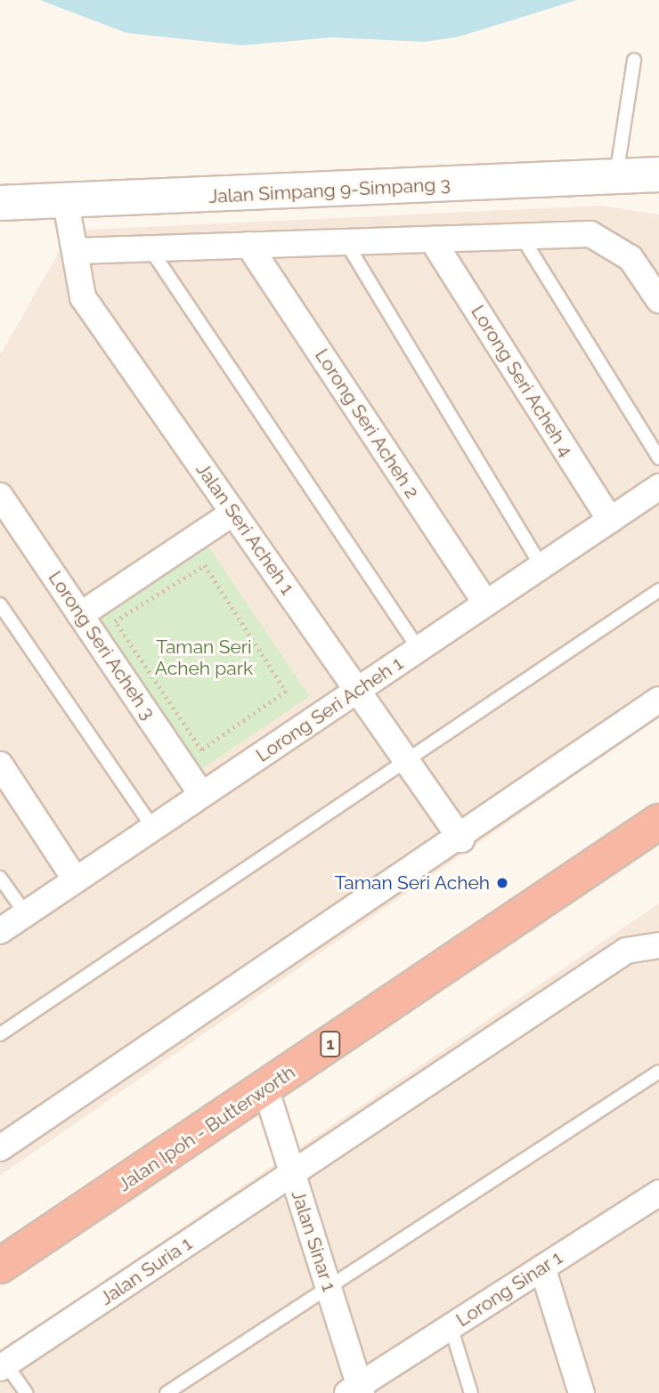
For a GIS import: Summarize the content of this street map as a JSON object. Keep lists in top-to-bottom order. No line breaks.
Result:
{"streets":{"highway":["1","Jalan Ipoh - Butterworth"],"street":["Jalan Simpang 9-Simpang 3","Lorong Seri Acheh 4","Lorong Seri Acheh 2","Jalan Seri Acheh 1","Lorong Seri Acheh 3","Lorong Seri Acheh 1","Jalan Sinar 1","Jalan Suria 1","Lorong Sinar 1"]},"crossings":[["Jalan Simpang 9-Simpang 3","Jalan Seri Acheh 1"],["Lorong Seri Acheh 4","Lorong Seri Acheh 1"],["Lorong Seri Acheh 2","Lorong Seri Acheh 1"],["Jalan Seri Acheh 1","Lorong Seri Acheh 1"],["Lorong Seri Acheh 3","Lorong Seri Acheh 1"],["Jalan Ipoh - Butterworth","Jalan Sinar 1"],["Jalan Sinar 1","Jalan Suria 1"],["Jalan Sinar 1","Lorong Sinar 1"]],"parks":["Taman Seri Acheh park"],"places":["Taman Seri Acheh"]}
